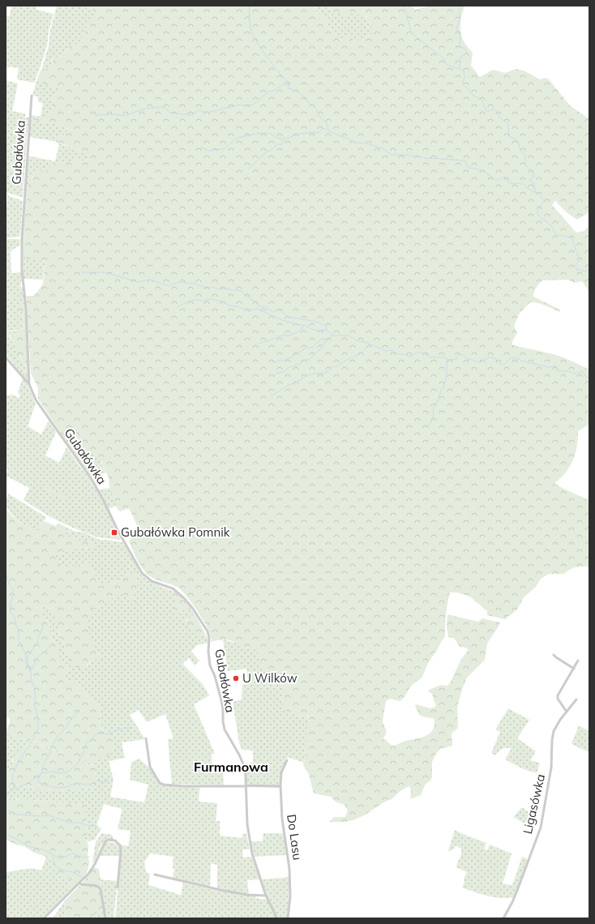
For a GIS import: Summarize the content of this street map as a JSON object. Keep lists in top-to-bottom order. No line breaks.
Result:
{"streets":{"street":["Gubałówka","Ligasówka","Do Lasu"]},"districts":["Furmanowa"],"places":{"transit":["Gubałówka Pomnik"],"other":["U Wilków"]}}
